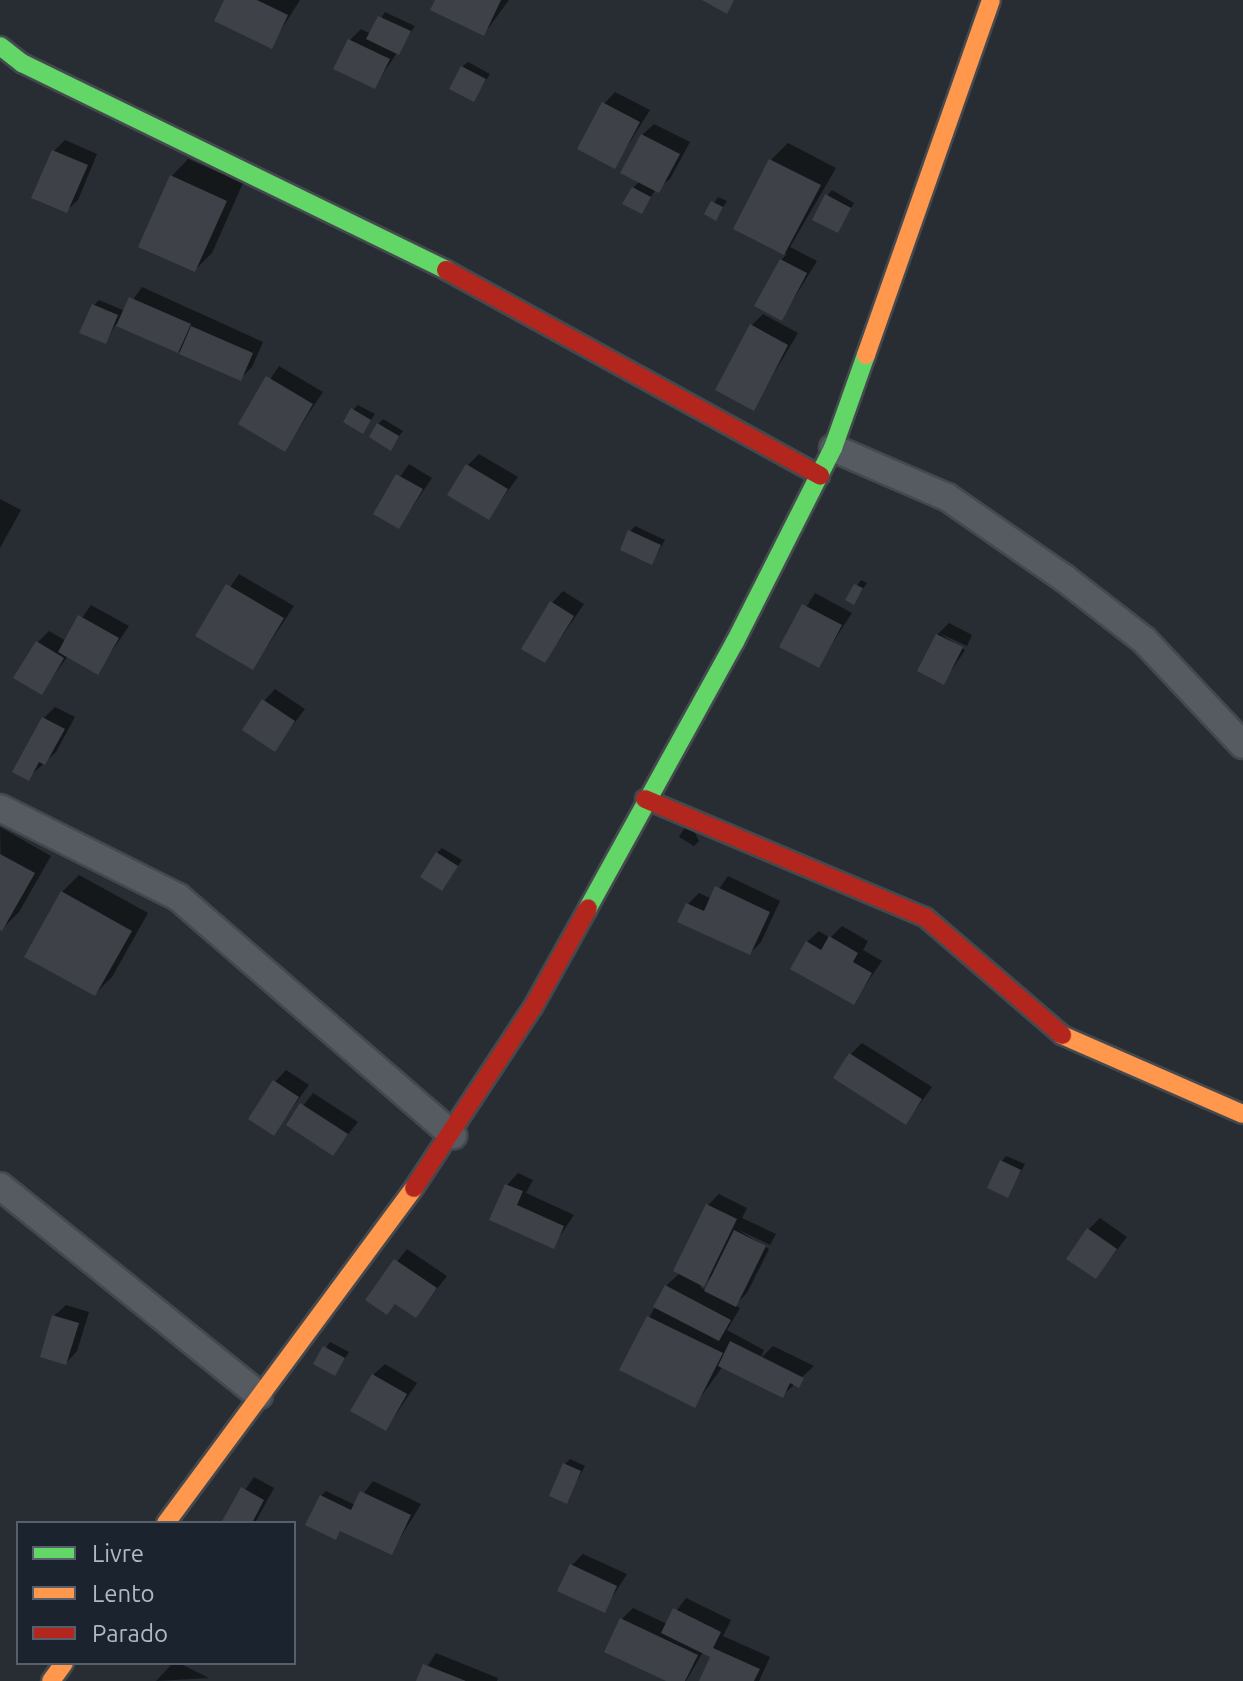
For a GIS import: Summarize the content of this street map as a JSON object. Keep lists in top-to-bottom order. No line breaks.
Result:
{"legend":["Livre","Lento","Parado"]}
